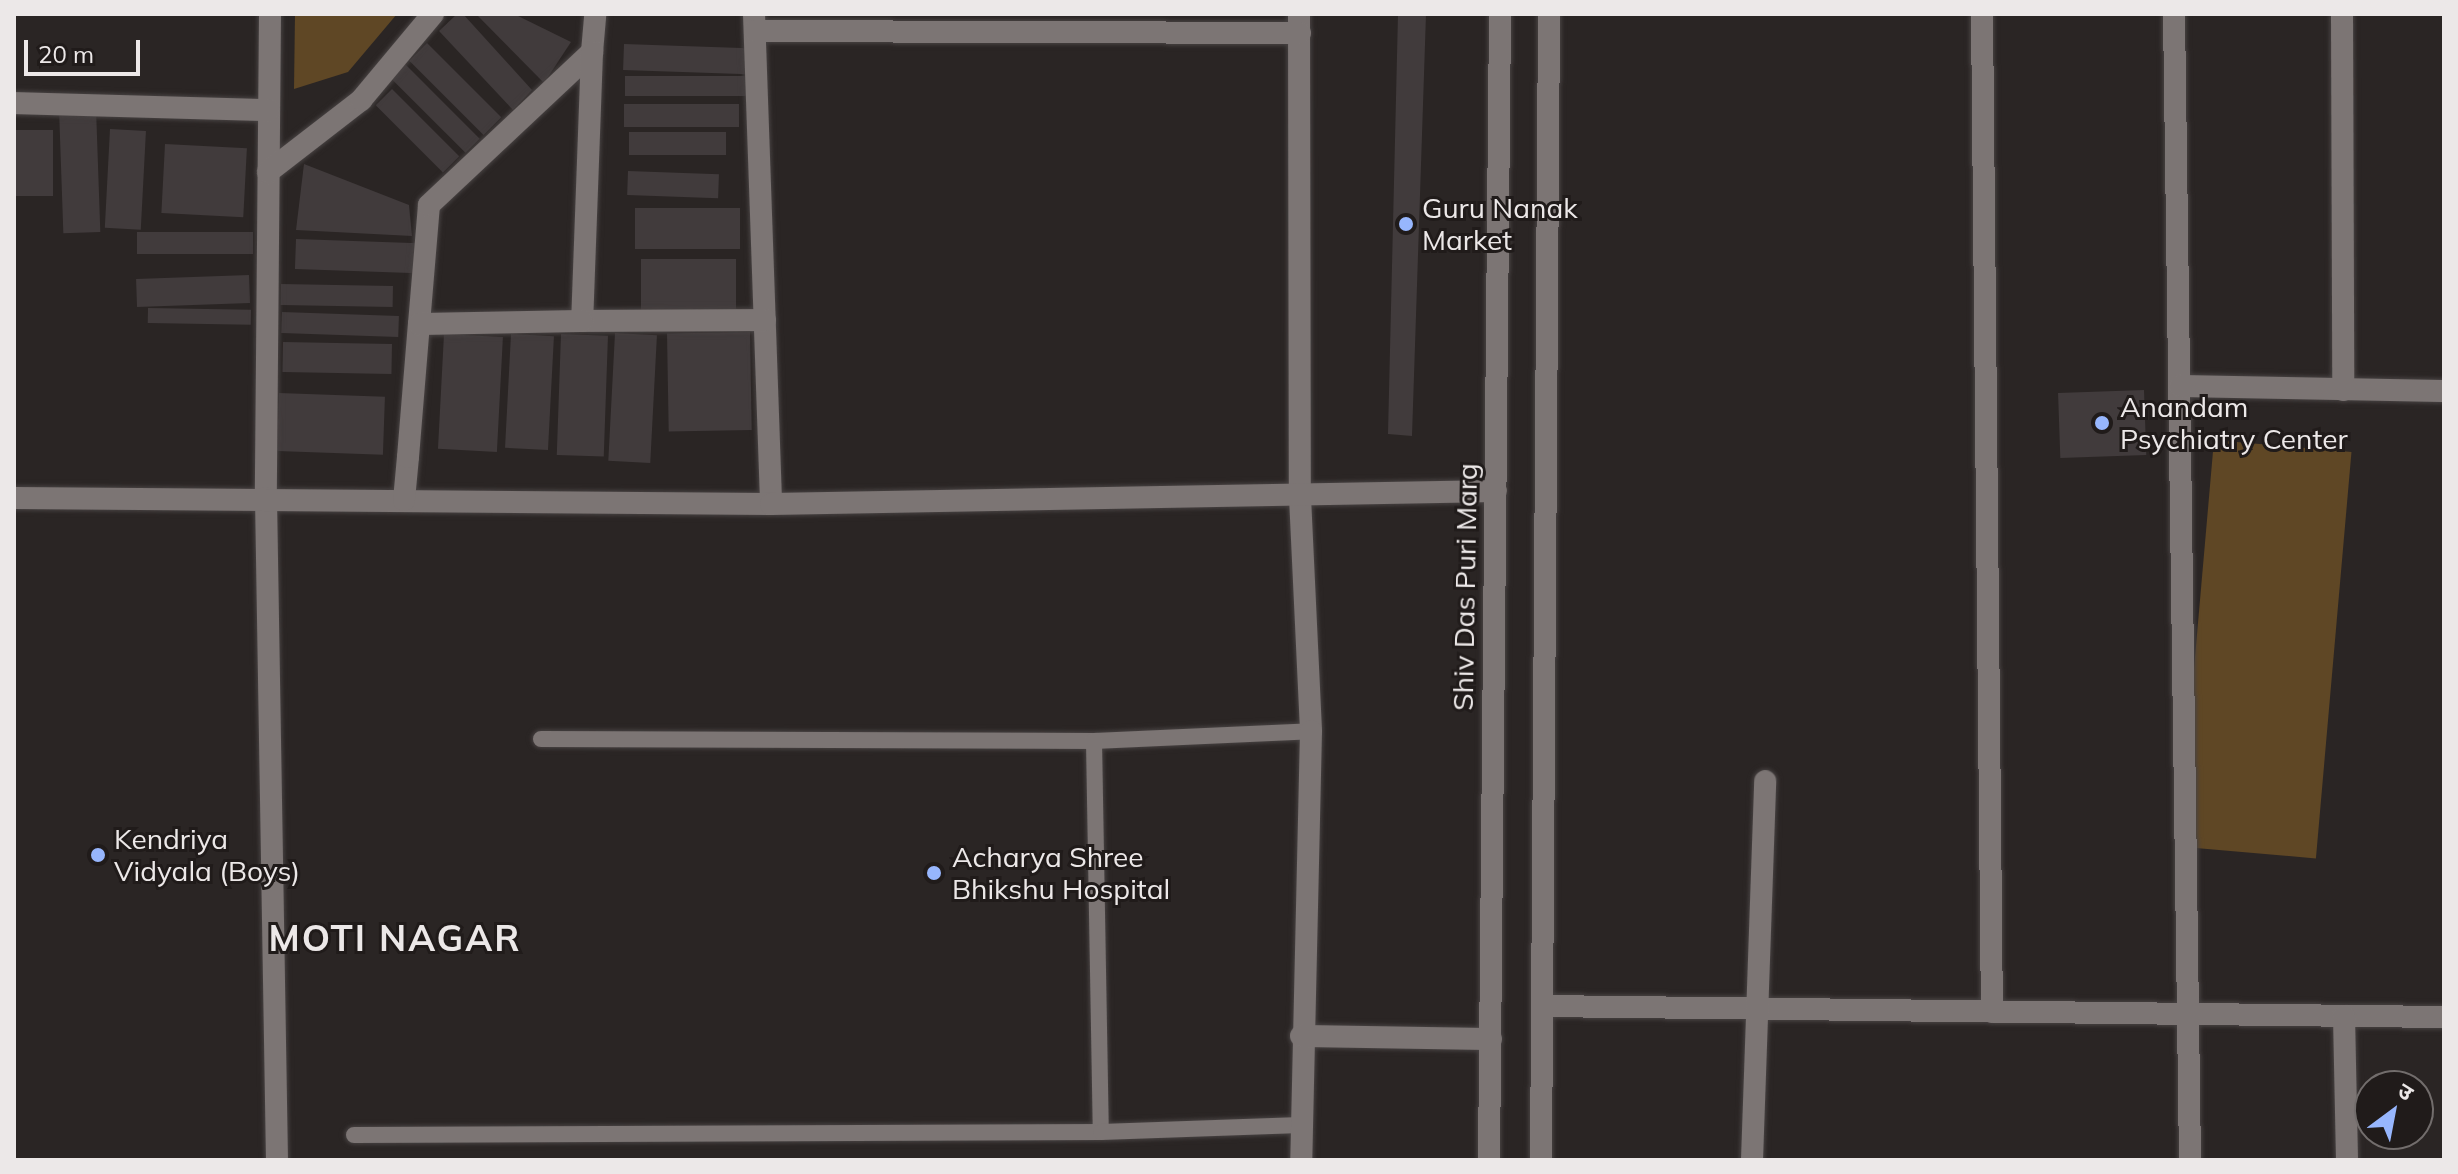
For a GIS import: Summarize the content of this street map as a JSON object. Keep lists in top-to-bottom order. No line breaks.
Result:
{"streets":{"street":["Shiv Das Puri Marg"]},"districts":["MOTI NAGAR"],"places":["Guru Nanak Market","Anandam Psychiatry Center","Kendriya Vidyala (Boys)","Acharya Shree Bhikshu Hospital"],"scale_bar":"20 m","north":"top right"}
